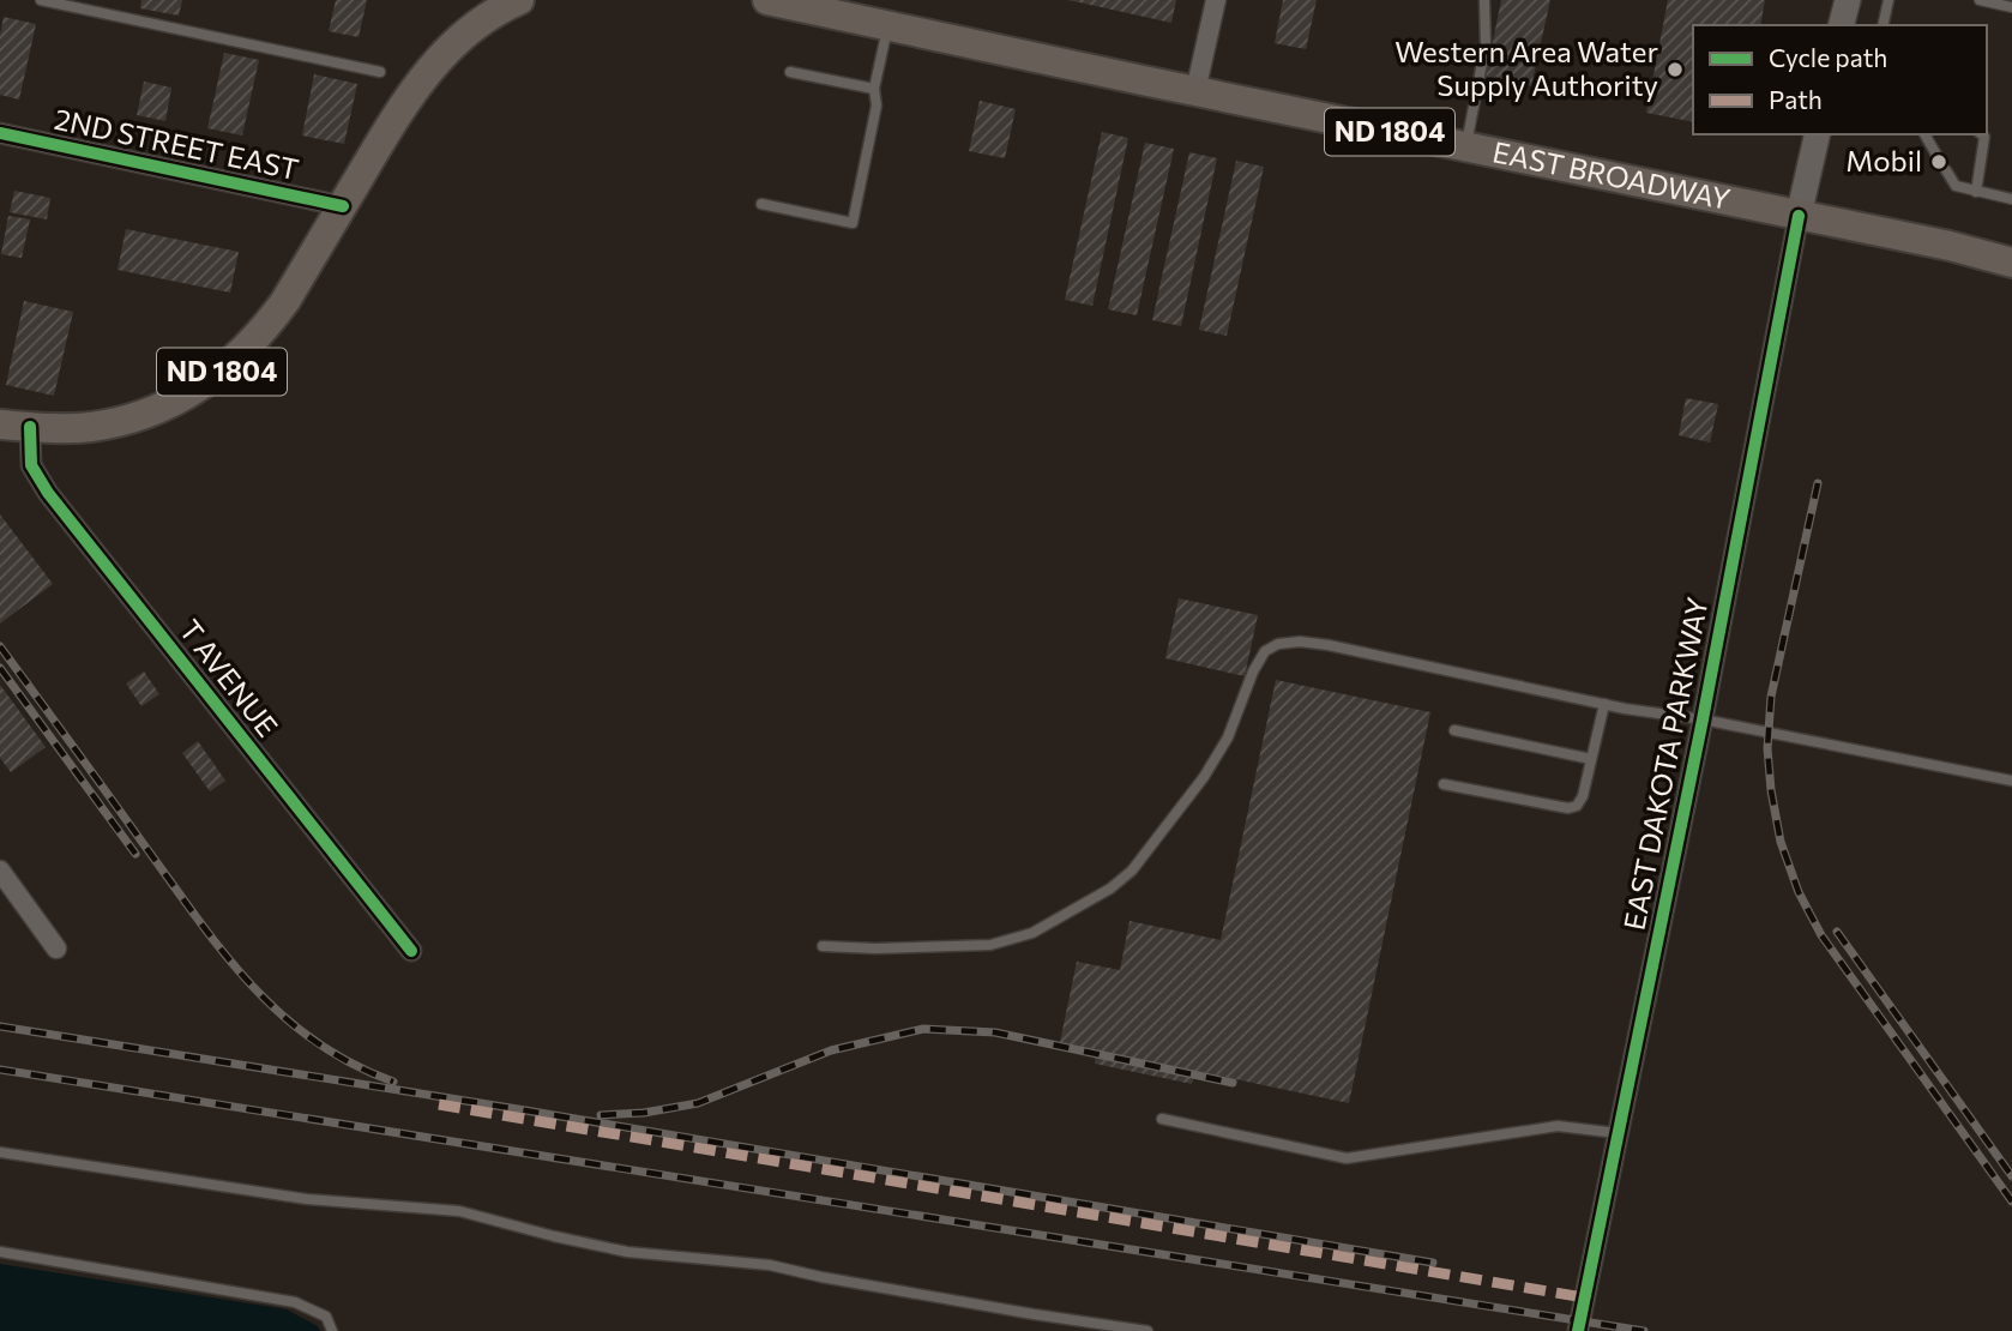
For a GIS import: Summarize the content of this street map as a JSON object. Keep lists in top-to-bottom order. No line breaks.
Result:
{"streets":{"main road":["ND 1804","EAST BROADWAY","EAST DAKOTA PARKWAY"],"street":["2ND STREET EAST","T AVENUE"]},"crossings":[["ND 1804","2ND STREET EAST"],["ND 1804","T AVENUE"],["EAST BROADWAY","EAST DAKOTA PARKWAY"]],"places":["Western Area Water Supply Authority","Mobil"],"legend":["Cycle path","Path"]}
